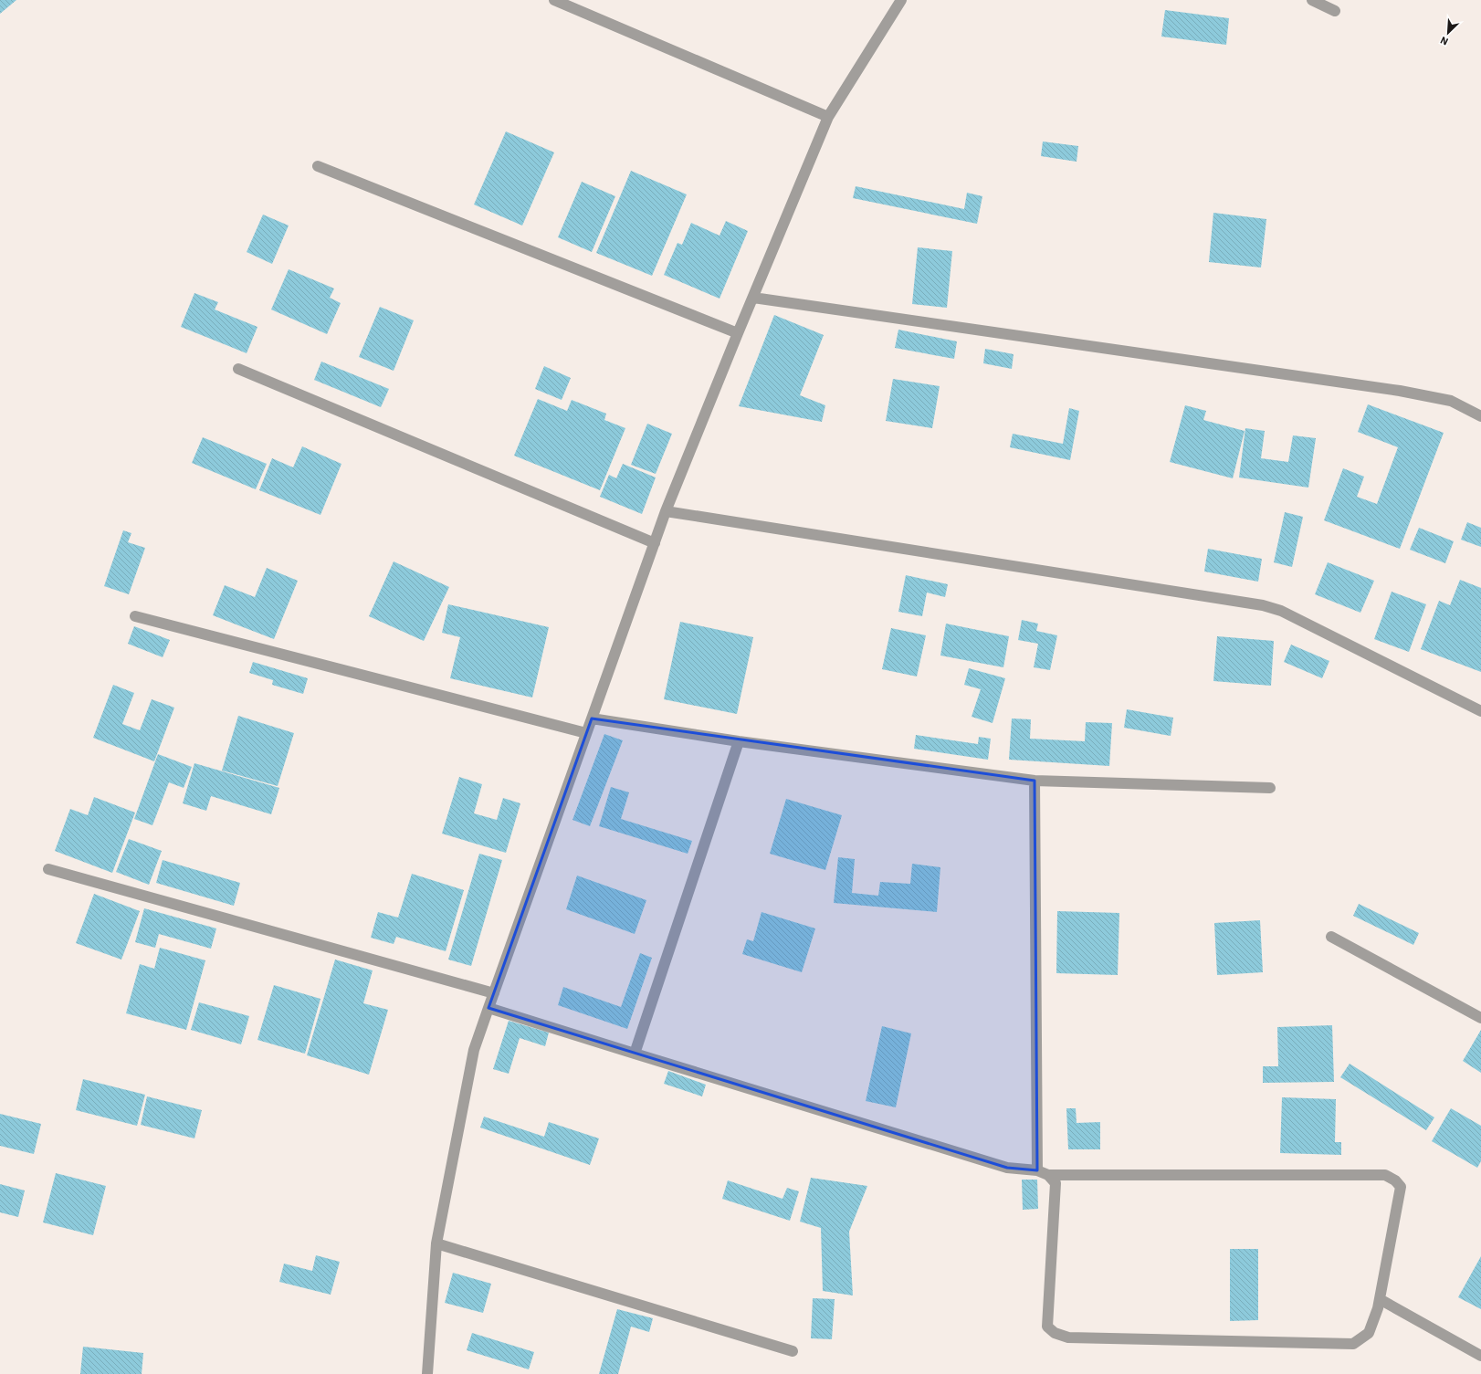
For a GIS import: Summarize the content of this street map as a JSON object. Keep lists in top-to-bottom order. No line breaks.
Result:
{"north":"bottom left"}
